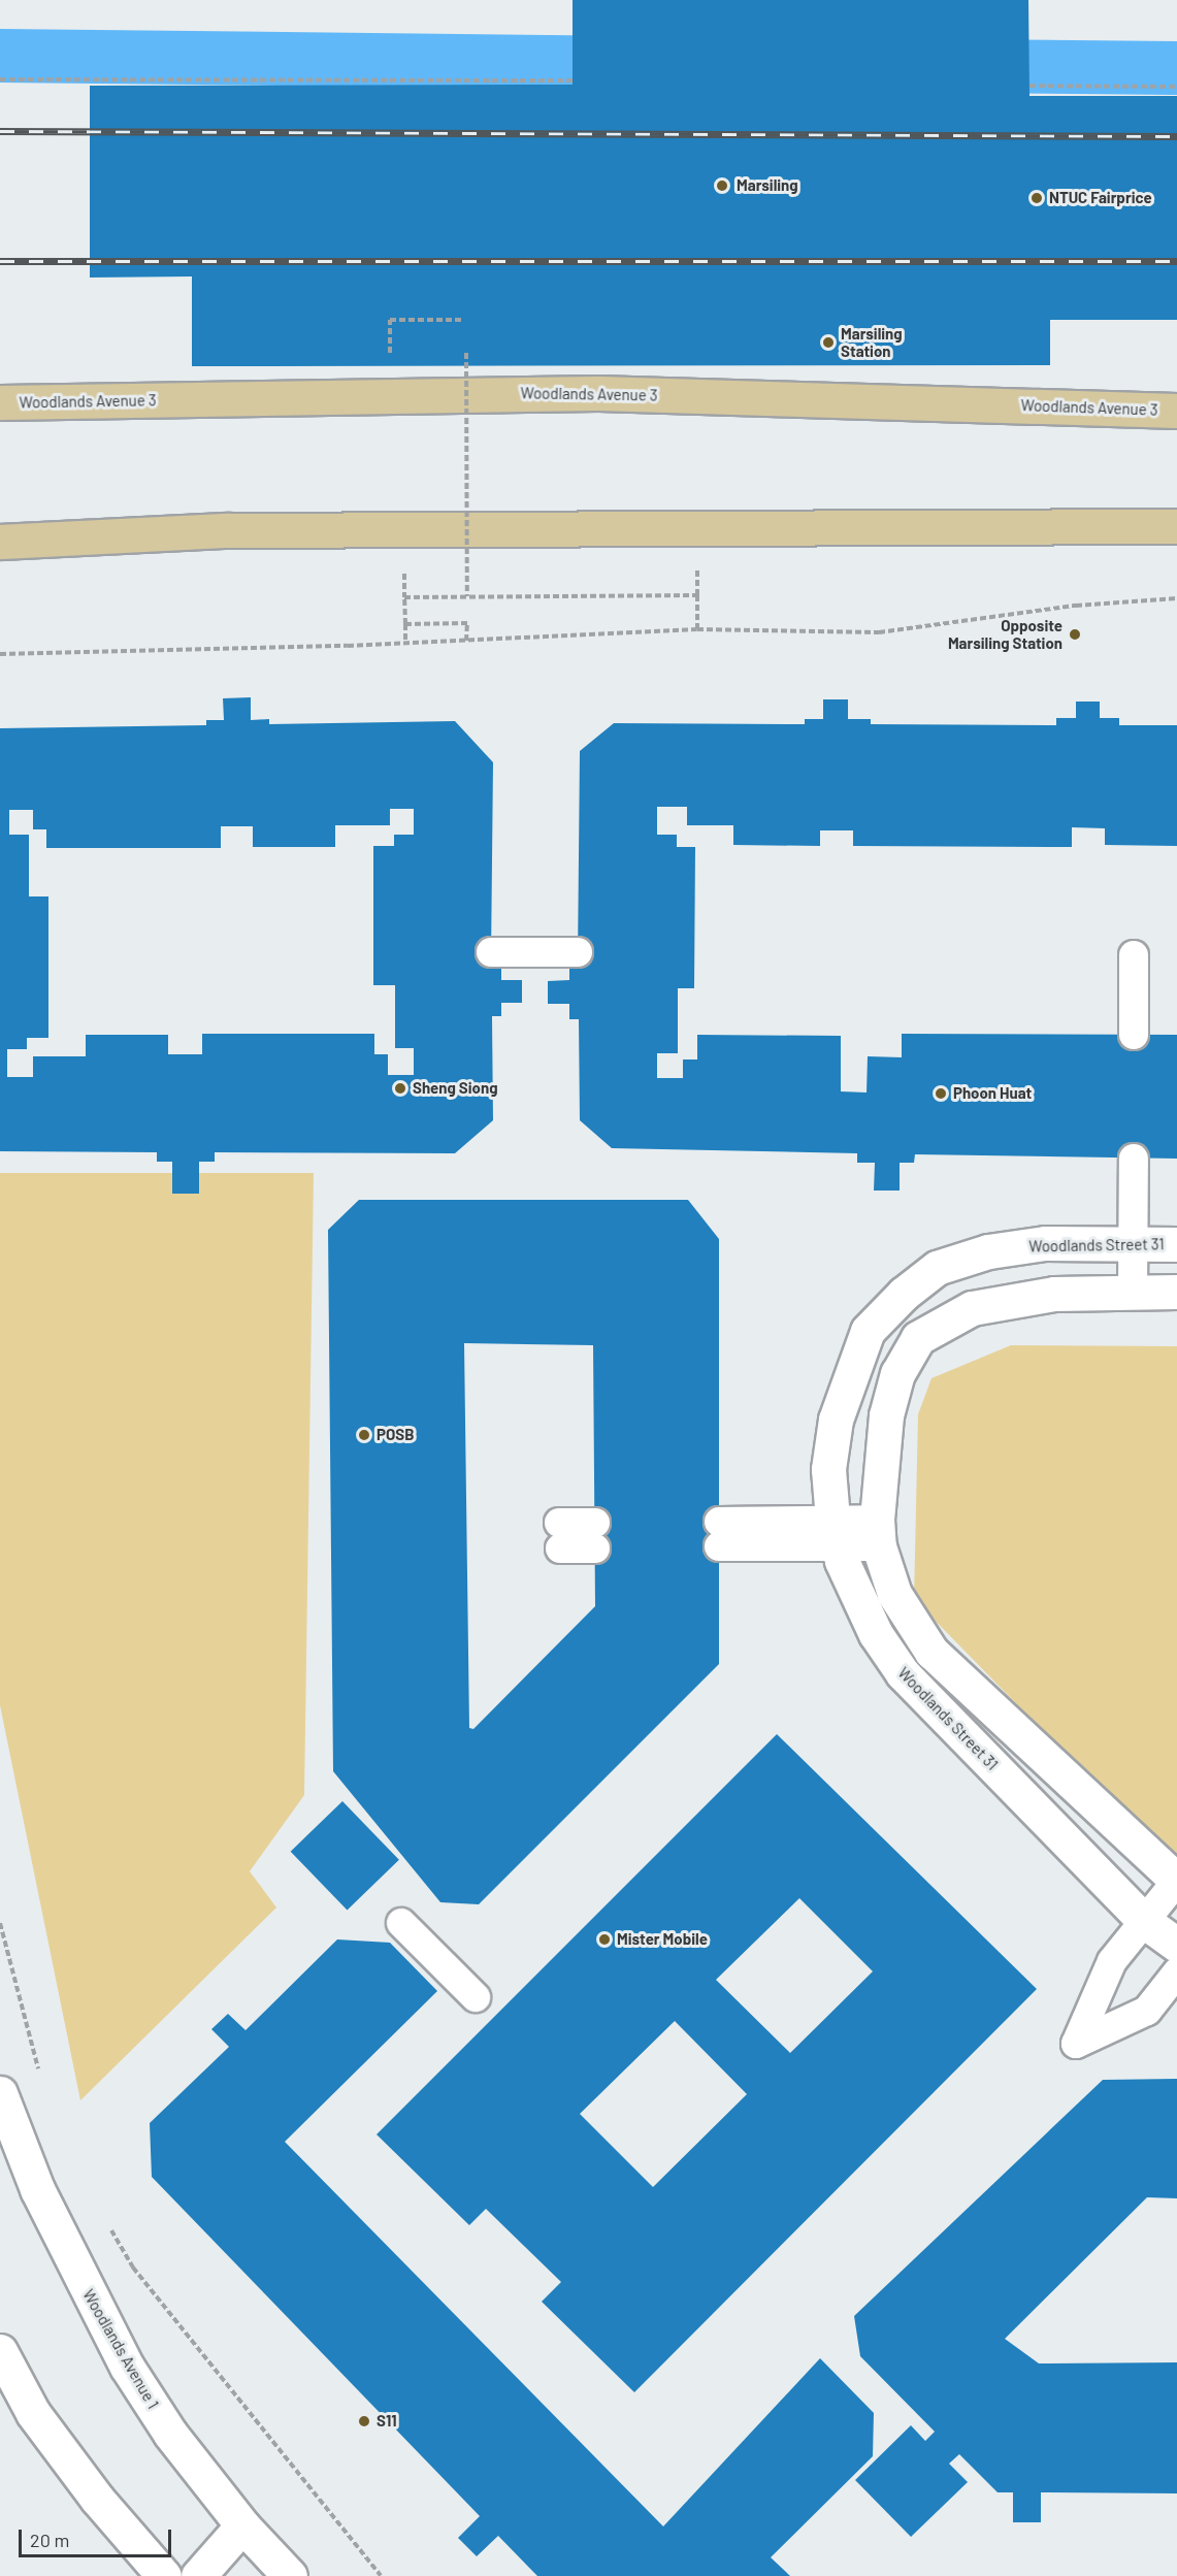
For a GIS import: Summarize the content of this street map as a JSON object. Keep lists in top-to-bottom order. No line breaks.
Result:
{"streets":{"main road":["Woodlands Avenue 3"],"street":["Woodlands Street 31","Woodlands Avenue 1"]},"places":["Marsiling","NTUC Fairprice","Marsiling Station","Opposite Marsiling Station","Sheng Siong","Phoon Huat","POSB","Mister Mobile","S11"],"scale_bar":"20 m"}
